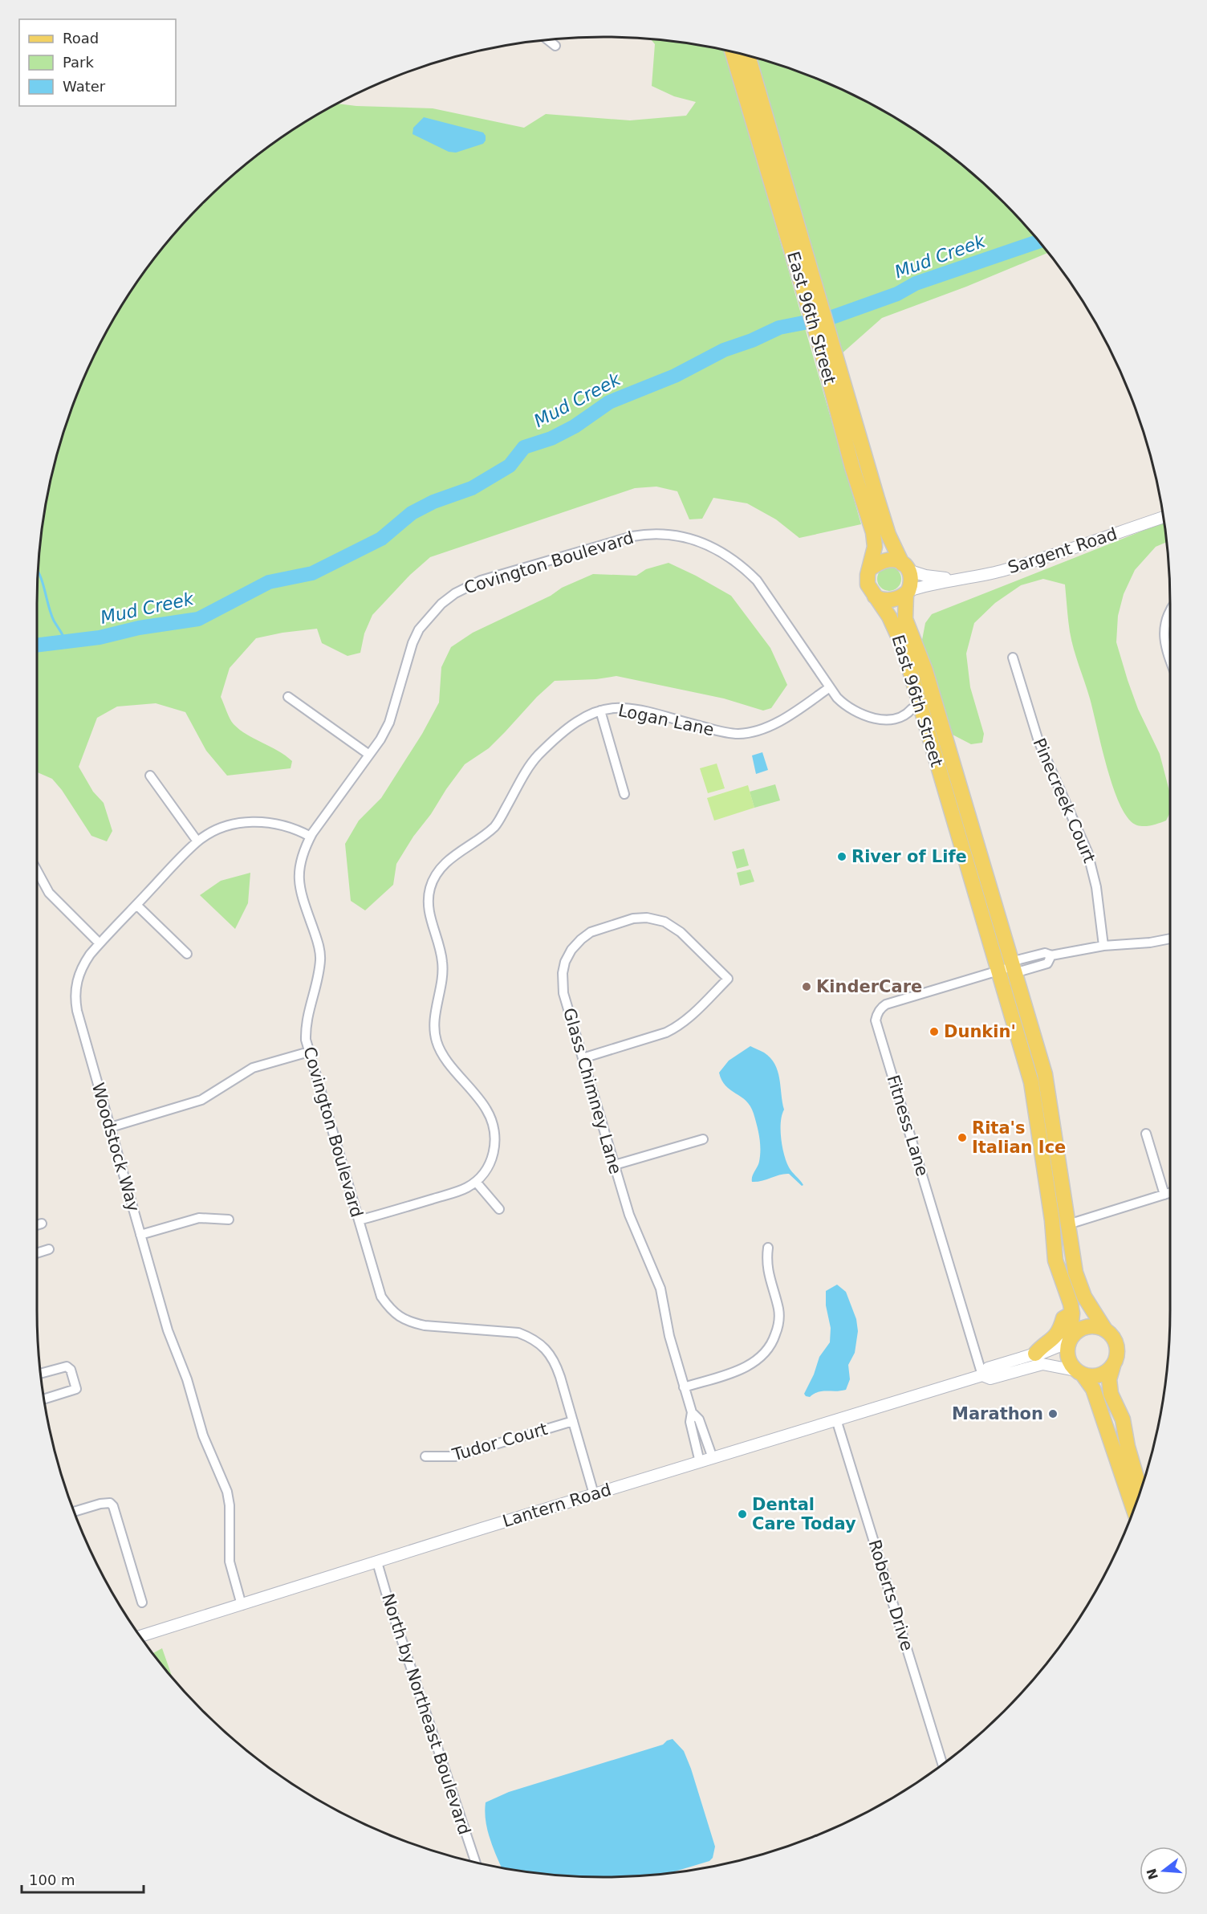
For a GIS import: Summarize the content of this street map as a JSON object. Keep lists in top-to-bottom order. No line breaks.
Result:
{"streets":{"main road":["East 96th Street"],"street":["Sargent Road","Covington Boulevard","Logan Lane","Pinecreek Court","Glass Chimney Lane","Fitness Lane","Woodstock Way","Tudor Court","Lantern Road","Roberts Drive","North by Northeast Boulevard"]},"crossings":[["East 96th Street","Sargent Road"],["East 96th Street","Covington Boulevard"],["East 96th Street","Fitness Lane"],["East 96th Street","Lantern Road"],["Covington Boulevard","Logan Lane"],["Covington Boulevard","Woodstock Way"],["Covington Boulevard","Tudor Court"],["Covington Boulevard","Lantern Road"],["Pinecreek Court","Fitness Lane"],["Glass Chimney Lane","Lantern Road"],["Fitness Lane","Lantern Road"],["Woodstock Way","Lantern Road"],["Lantern Road","Roberts Drive"],["Lantern Road","North by Northeast Boulevard"]],"water":["Mud Creek"],"places":["River of Life","KinderCare","Dunkin'","Rita's Italian Ice","Marathon","Dental Care Today"],"legend":["Road","Park","Water"],"scale_bar":"100 m","north":"left"}
